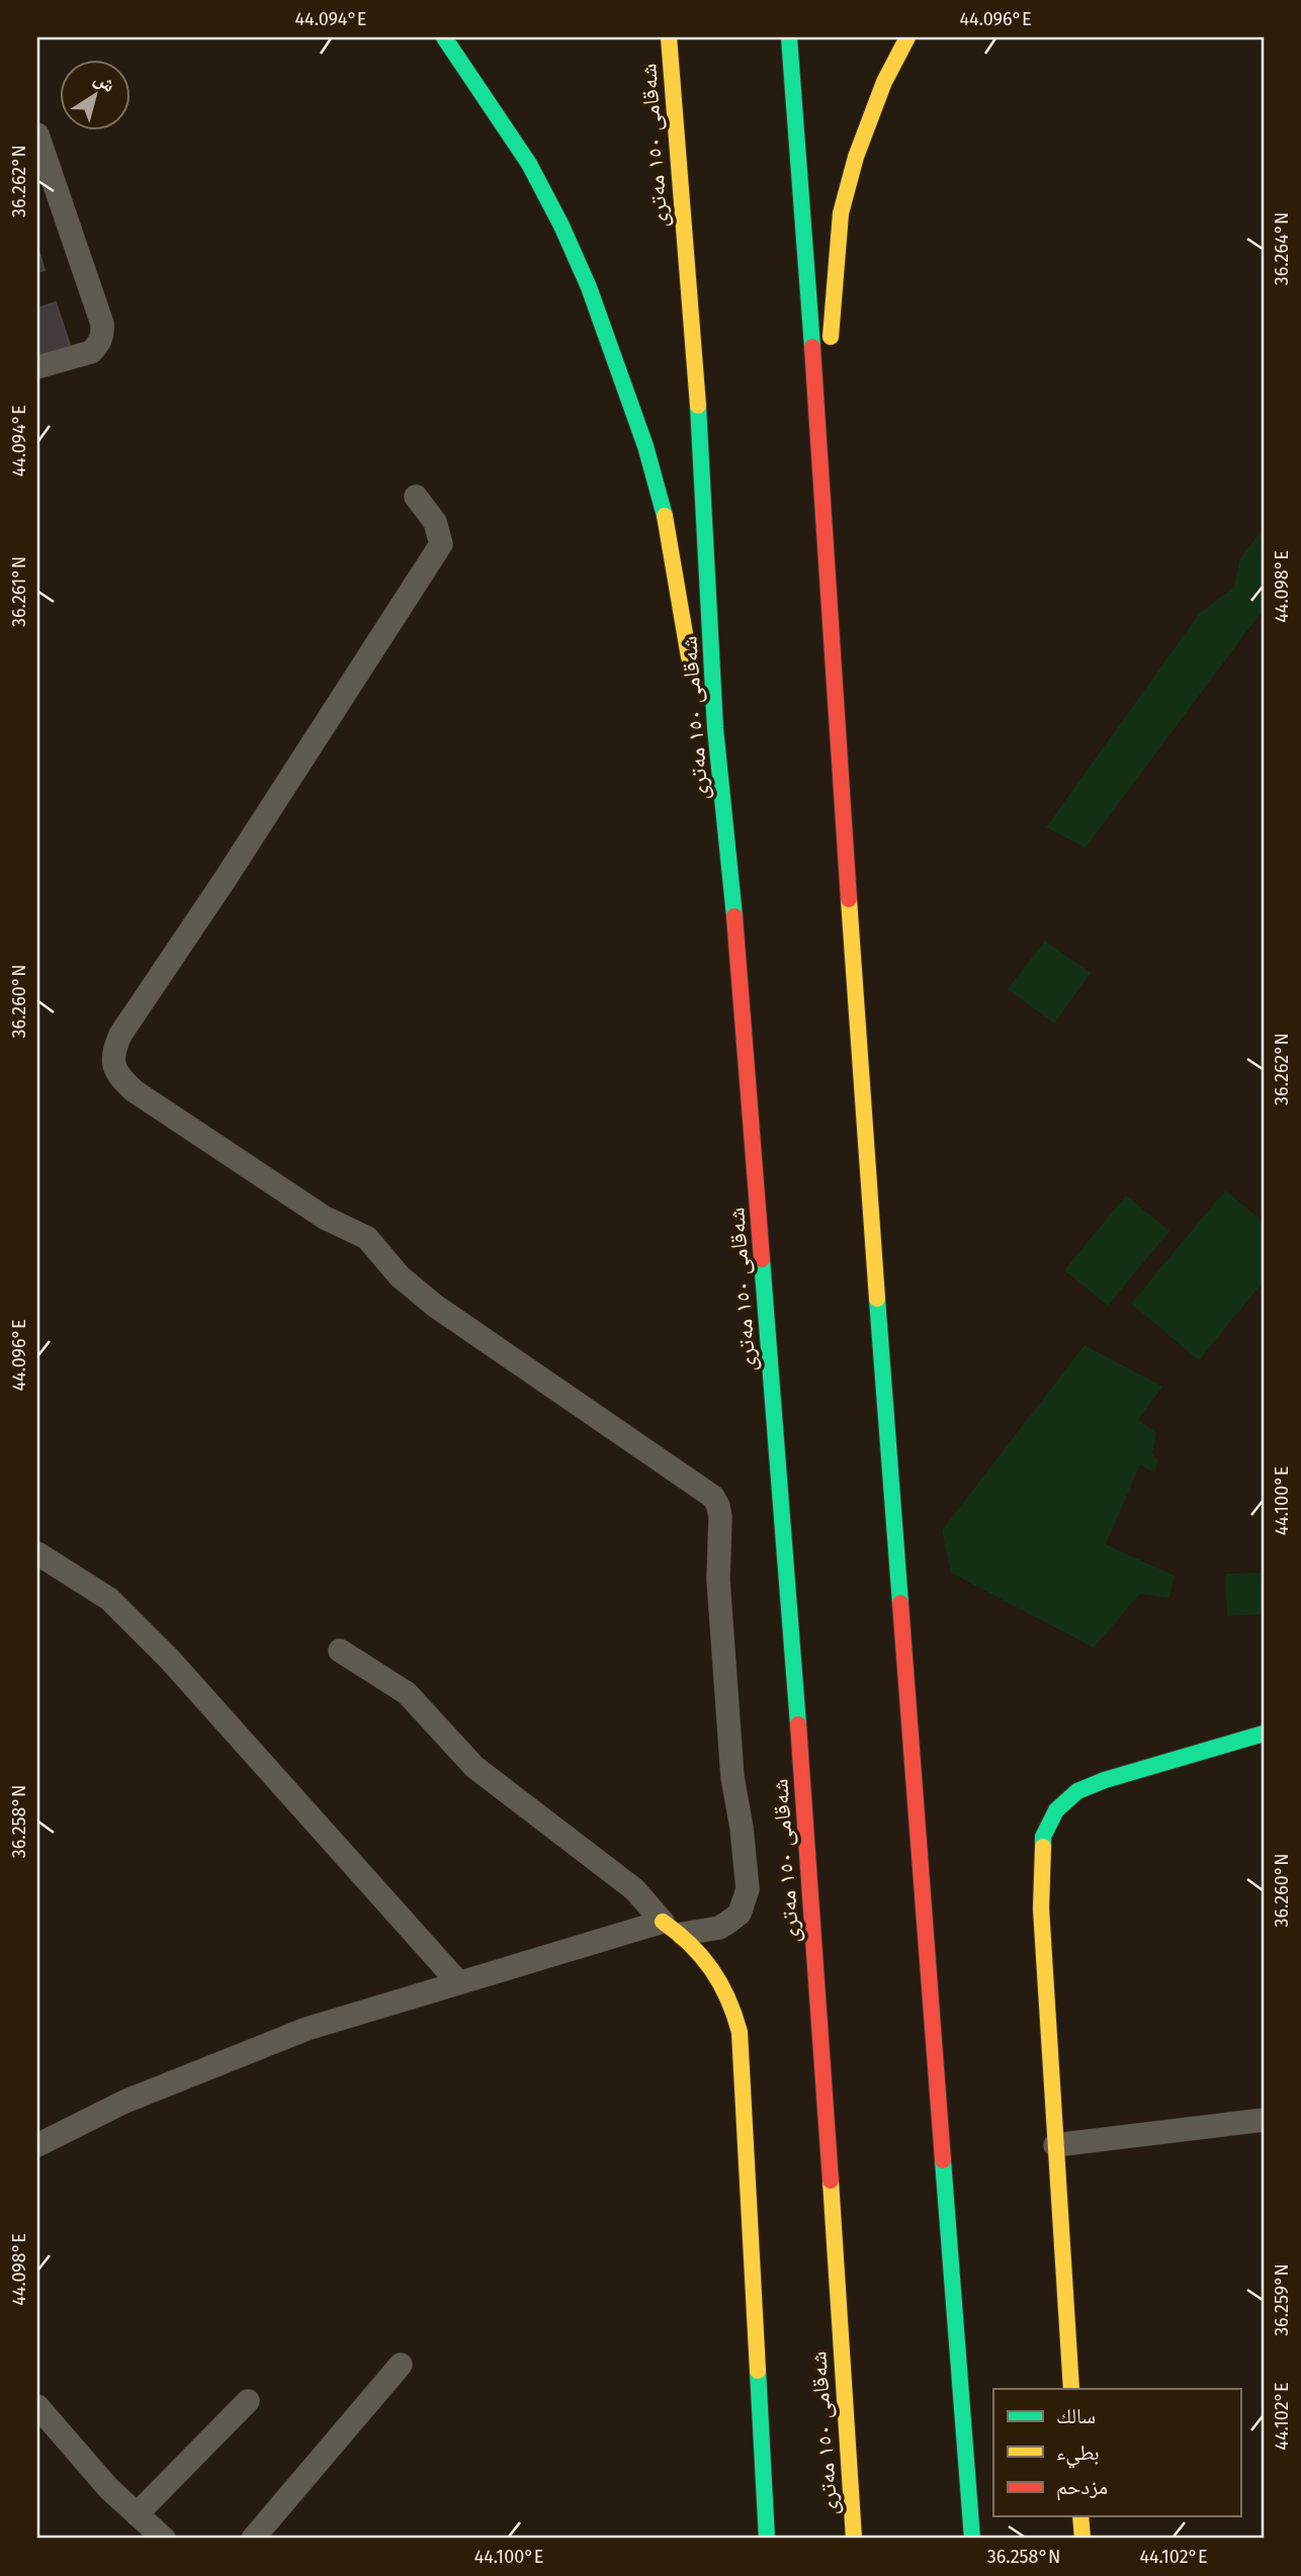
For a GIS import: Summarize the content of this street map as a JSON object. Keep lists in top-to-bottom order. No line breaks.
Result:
{"streets":{"main road":["شەقامی ١٥٠ مەتری"]},"legend":["سالك","بطيء","مزدحم"],"north":"top right","coordinates":["44.094°E","44.096°E","36.262°N","36.264°N","44.098°E","36.261°N","36.260°N","44.100°E","36.258°N","36.259°N","44.102°E"]}
